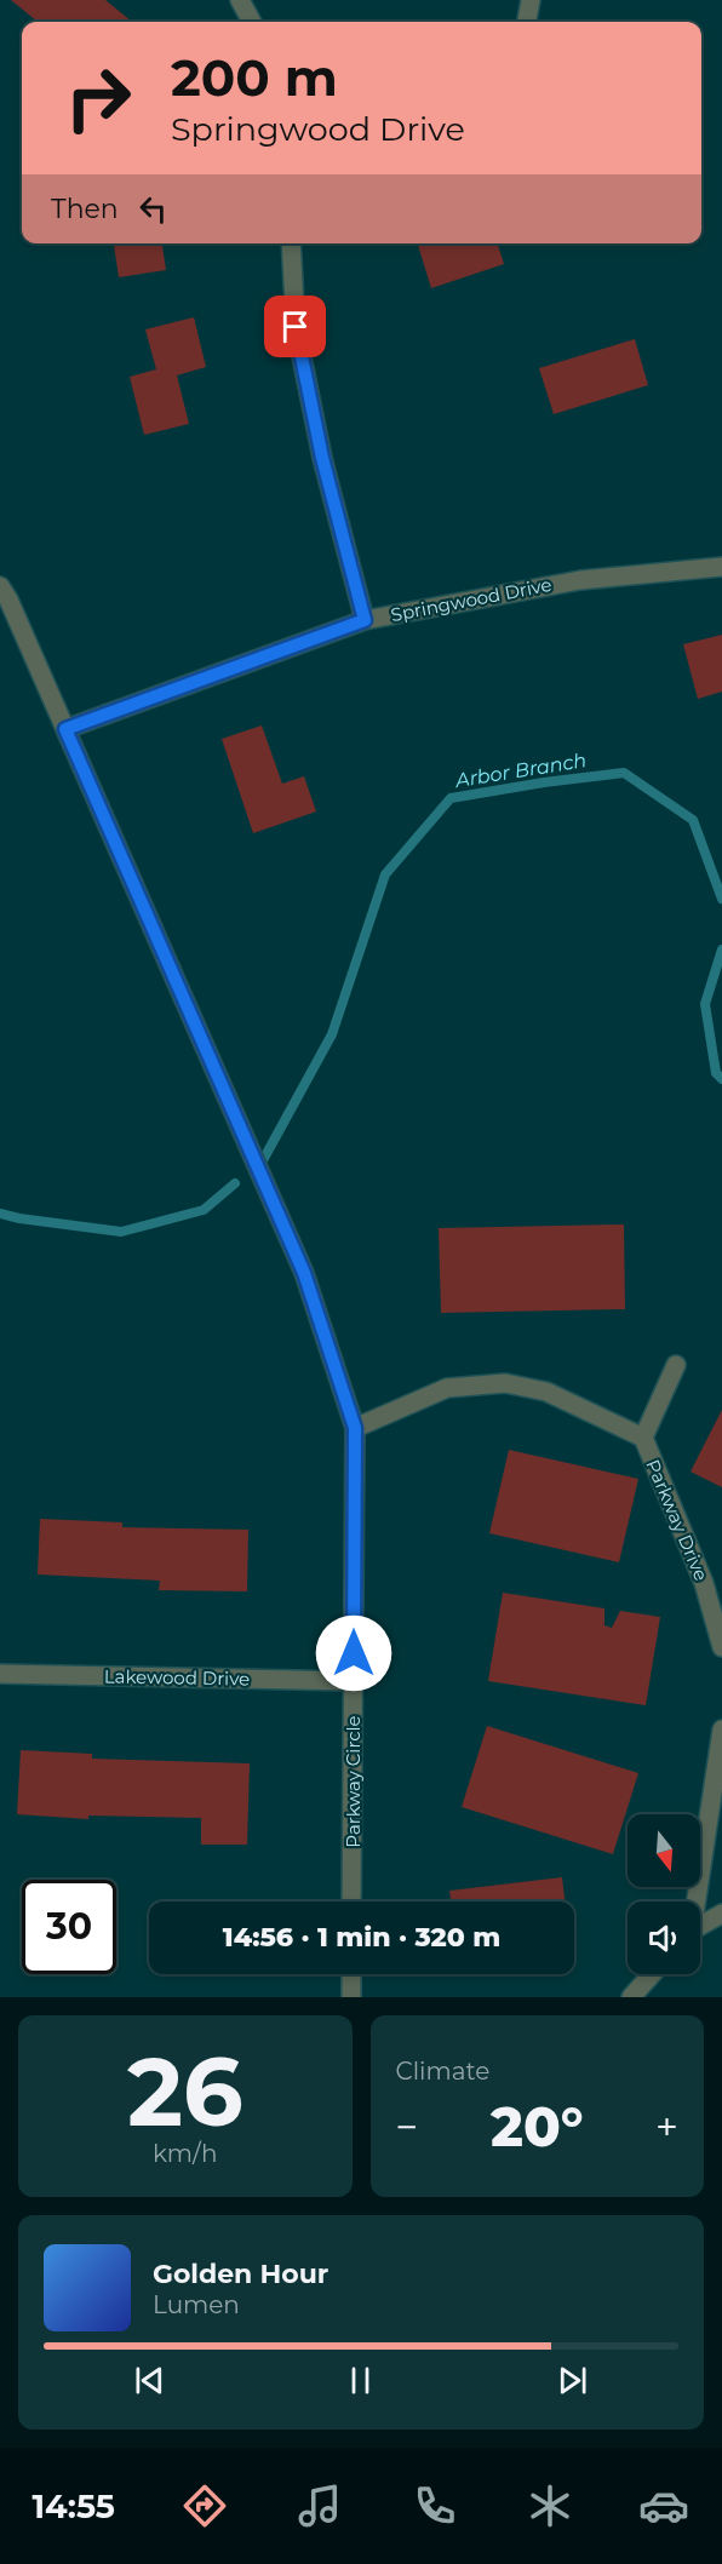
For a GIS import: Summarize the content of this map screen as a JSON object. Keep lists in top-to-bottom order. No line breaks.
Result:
{"streets":{"street":["Springwood Drive","Parkway Drive","Lakewood Drive","Parkway Circle"]},"crossings":[["Springwood Drive","Parkway Circle"],["Parkway Drive","Parkway Circle"],["Lakewood Drive","Parkway Circle"]],"water":["Arbor Branch"],"north":"bottom","page":{"turn":["200 m","Springwood Drive"],"then":"Then","limit":"30","trip":"14:56 · 1 min · 320 m","tile":[["26","km/h"],"Climate"],"heat":["−","20°","+"],"song":["Golden Hour","Lumen"],"tabs":"14:55"}}
